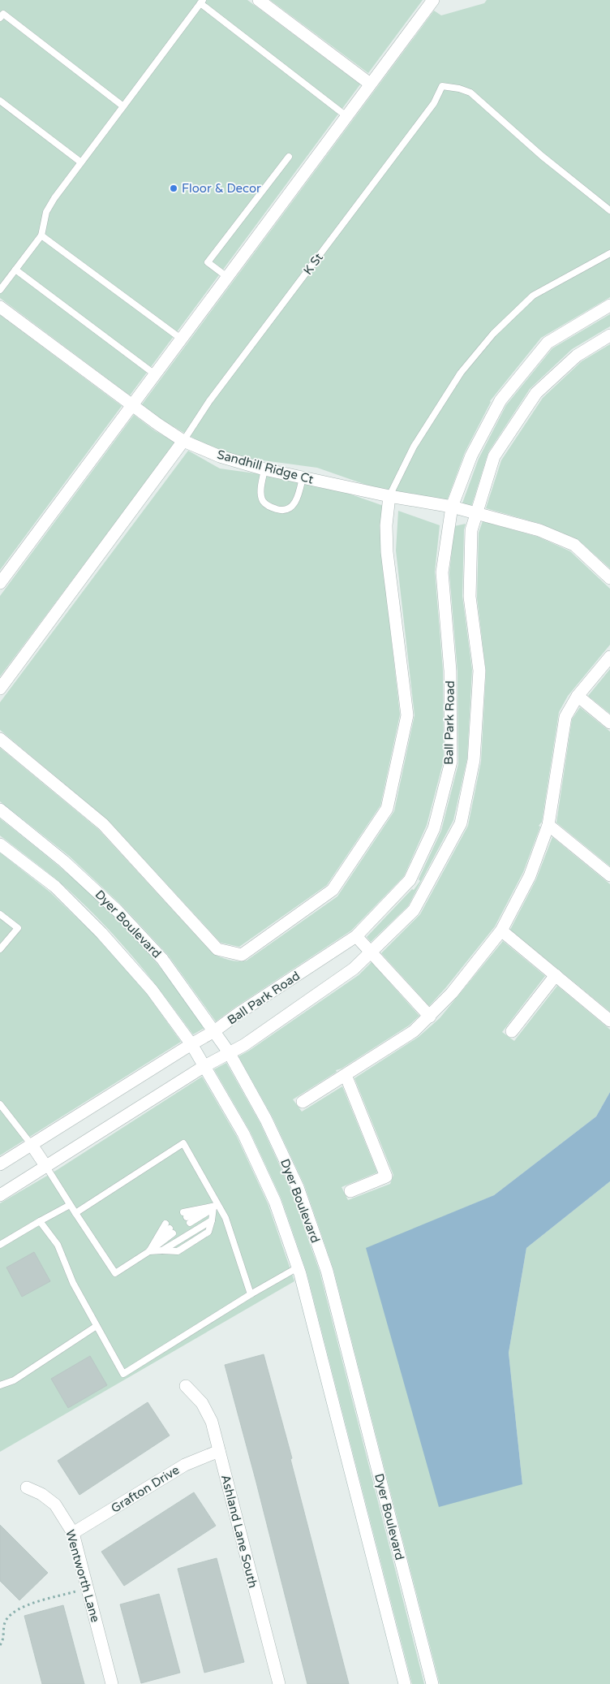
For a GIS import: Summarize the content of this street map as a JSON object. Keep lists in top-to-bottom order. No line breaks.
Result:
{"streets":{"street":["Sandhill Ridge Ct","Ball Park Road","Dyer Boulevard","Grafton Drive","Ashland Lane South","Wentworth Lane"],"lane":["K St"]},"crossings":[["K St","Sandhill Ridge Ct"],["Sandhill Ridge Ct","Ball Park Road"],["Ball Park Road","Dyer Boulevard"],["Grafton Drive","Ashland Lane South"],["Grafton Drive","Wentworth Lane"]],"places":["Floor & Decor"]}
